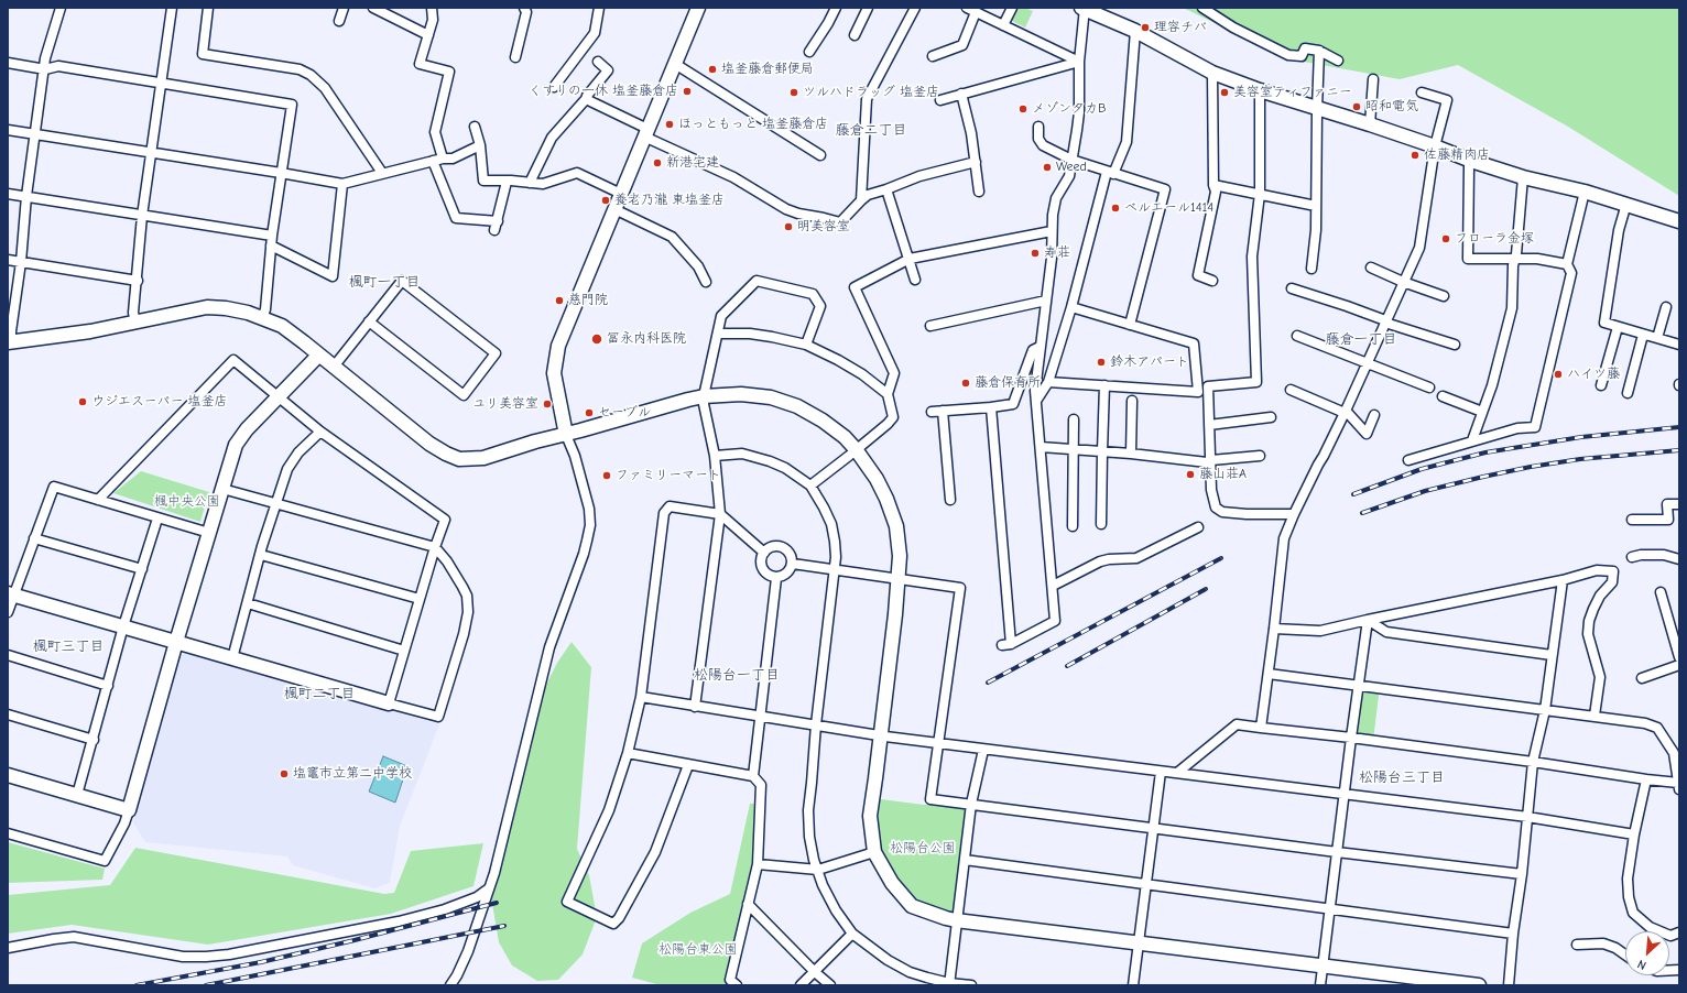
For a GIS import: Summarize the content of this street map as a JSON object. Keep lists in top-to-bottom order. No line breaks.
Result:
{"districts":["藤倉二丁目","楓町一丁目","藤倉一丁目","楓町三丁目","松陽台一丁目","楓町二丁目","松陽台三丁目"],"parks":["楓中央公園","松陽台公園","松陽台東公園"],"places":["理容チバ","塩釜藤倉郵便局","くすりの一休 塩釜藤倉店","ツルハドラッグ 塩釜店","美容室ティファニー","昭和電気","メゾンタカB","ほっともっと 塩釜藤倉店","佐藤精肉店","新港宅建","Weed","養老乃瀧 東塩釜店","ベルエール1414","明美容室","フローラ金塚","寿荘","慈門院","冨永内科医院","鈴木アパート","ハイツ藤","藤倉保育所","ウジエスーパー 塩釜店","ユリ美容室","セーブル","藤山荘A","ファミリーマート","塩竈市立第二中学校"],"north":"bottom left"}
